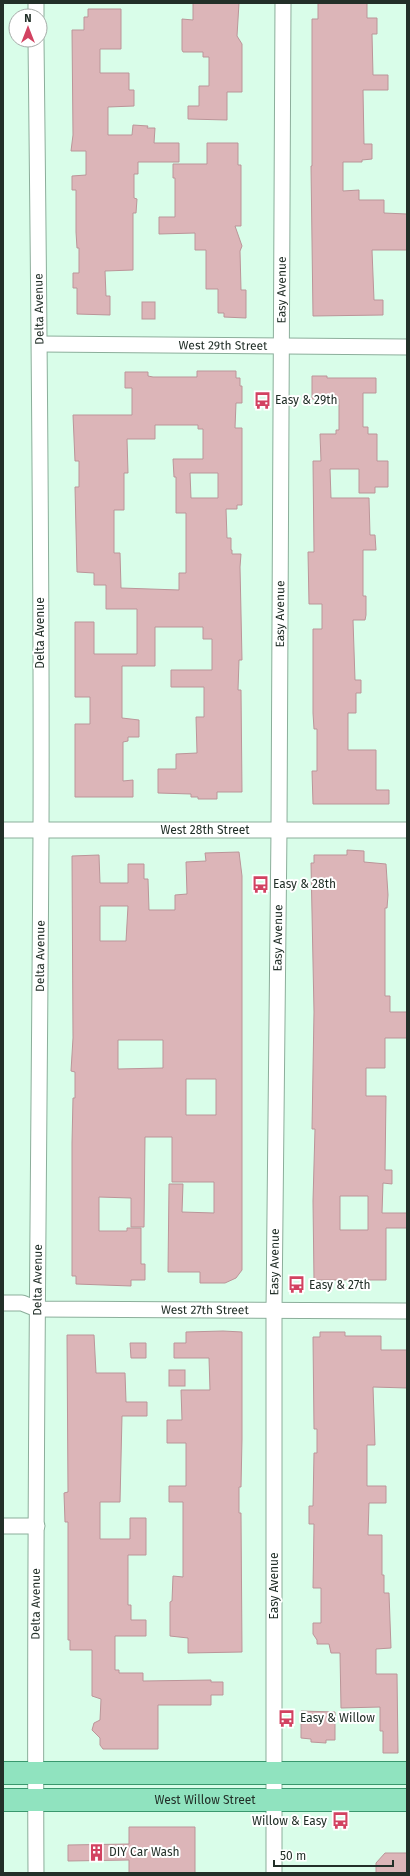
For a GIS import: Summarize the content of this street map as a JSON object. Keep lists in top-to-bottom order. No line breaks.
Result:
{"streets":{"main road":["West Willow Street"],"street":["Easy Avenue","Delta Avenue","West 29th Street","West 28th Street","West 27th Street"]},"crossings":[["Easy Avenue","West 29th Street"],["Easy Avenue","West 28th Street"],["Easy Avenue","West 27th Street"],["Easy Avenue","West Willow Street"],["Delta Avenue","West 29th Street"],["Delta Avenue","West 28th Street"],["Delta Avenue","West 27th Street"],["Delta Avenue","West Willow Street"]],"places":{"bus stop":["Easy & 29th","Easy & 28th","Easy & 27th","Easy & Willow","Willow & Easy"],"building":["DIY Car Wash"]},"scale_bar":"50 m","north":"top"}
